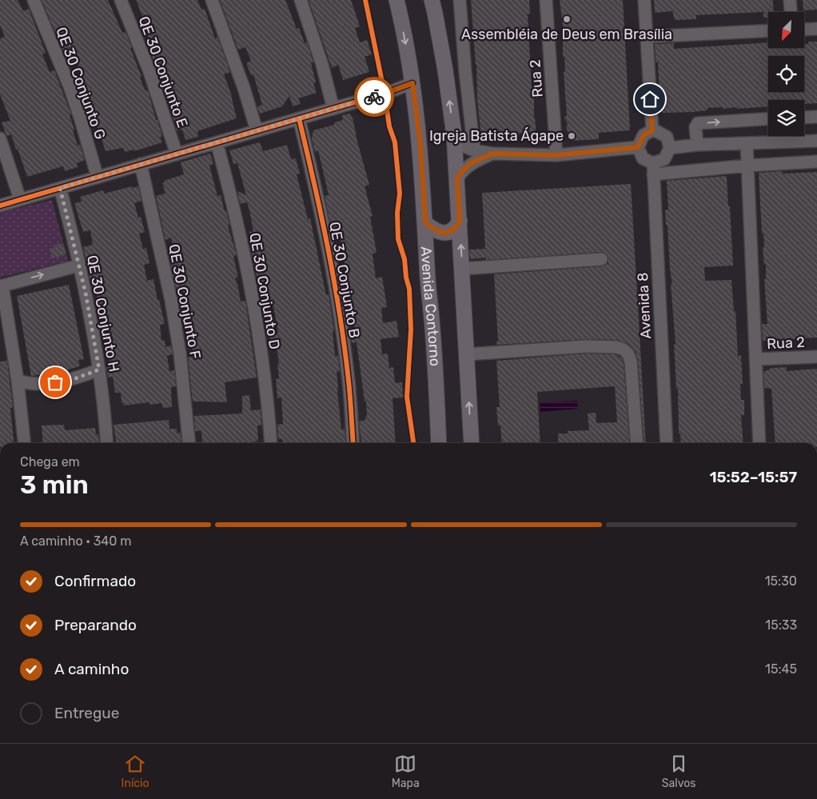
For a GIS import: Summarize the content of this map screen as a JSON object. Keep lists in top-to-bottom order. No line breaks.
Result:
{"streets":{"main road":["Avenida Contorno"],"street":["QE 30 Conjunto E","Rua 2","QE 30 Conjunto G","QE 30 Conjunto B","QE 30 Conjunto D","QE 30 Conjunto F","Avenida 8","QE 30 Conjunto H"]},"places":["Assembléia de Deus em Brasília","Igreja Batista Ágape"],"north":"bottom left","page":{"heading":["3 min","Chega em","15:52–15:57"],"bar":"A caminho · 340 m","list":[["Confirmado","15:30"],["Preparando","15:33"],["A caminho","15:45"],"Entregue"],"tabs":["Início","Mapa","Salvos"]}}
